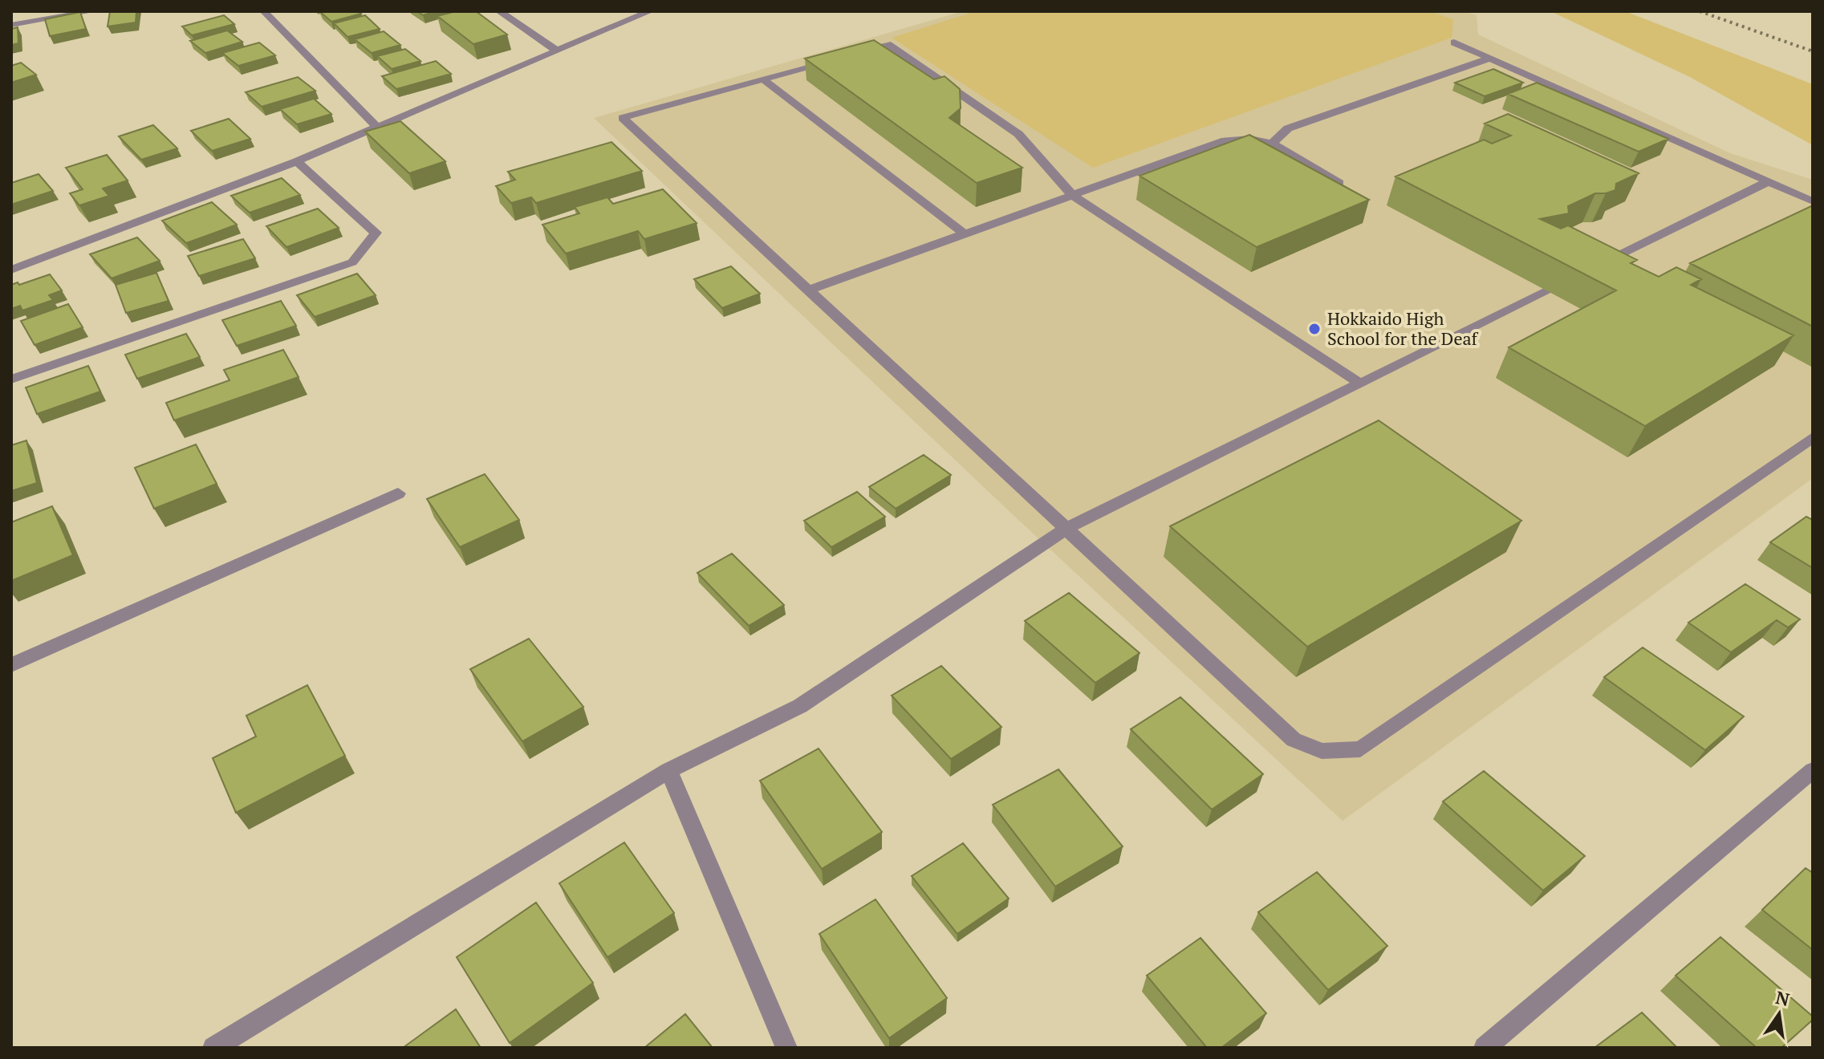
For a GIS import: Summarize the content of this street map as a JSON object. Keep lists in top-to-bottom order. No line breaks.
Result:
{"places":["Hokkaido High School for the Deaf"],"north":"top"}
